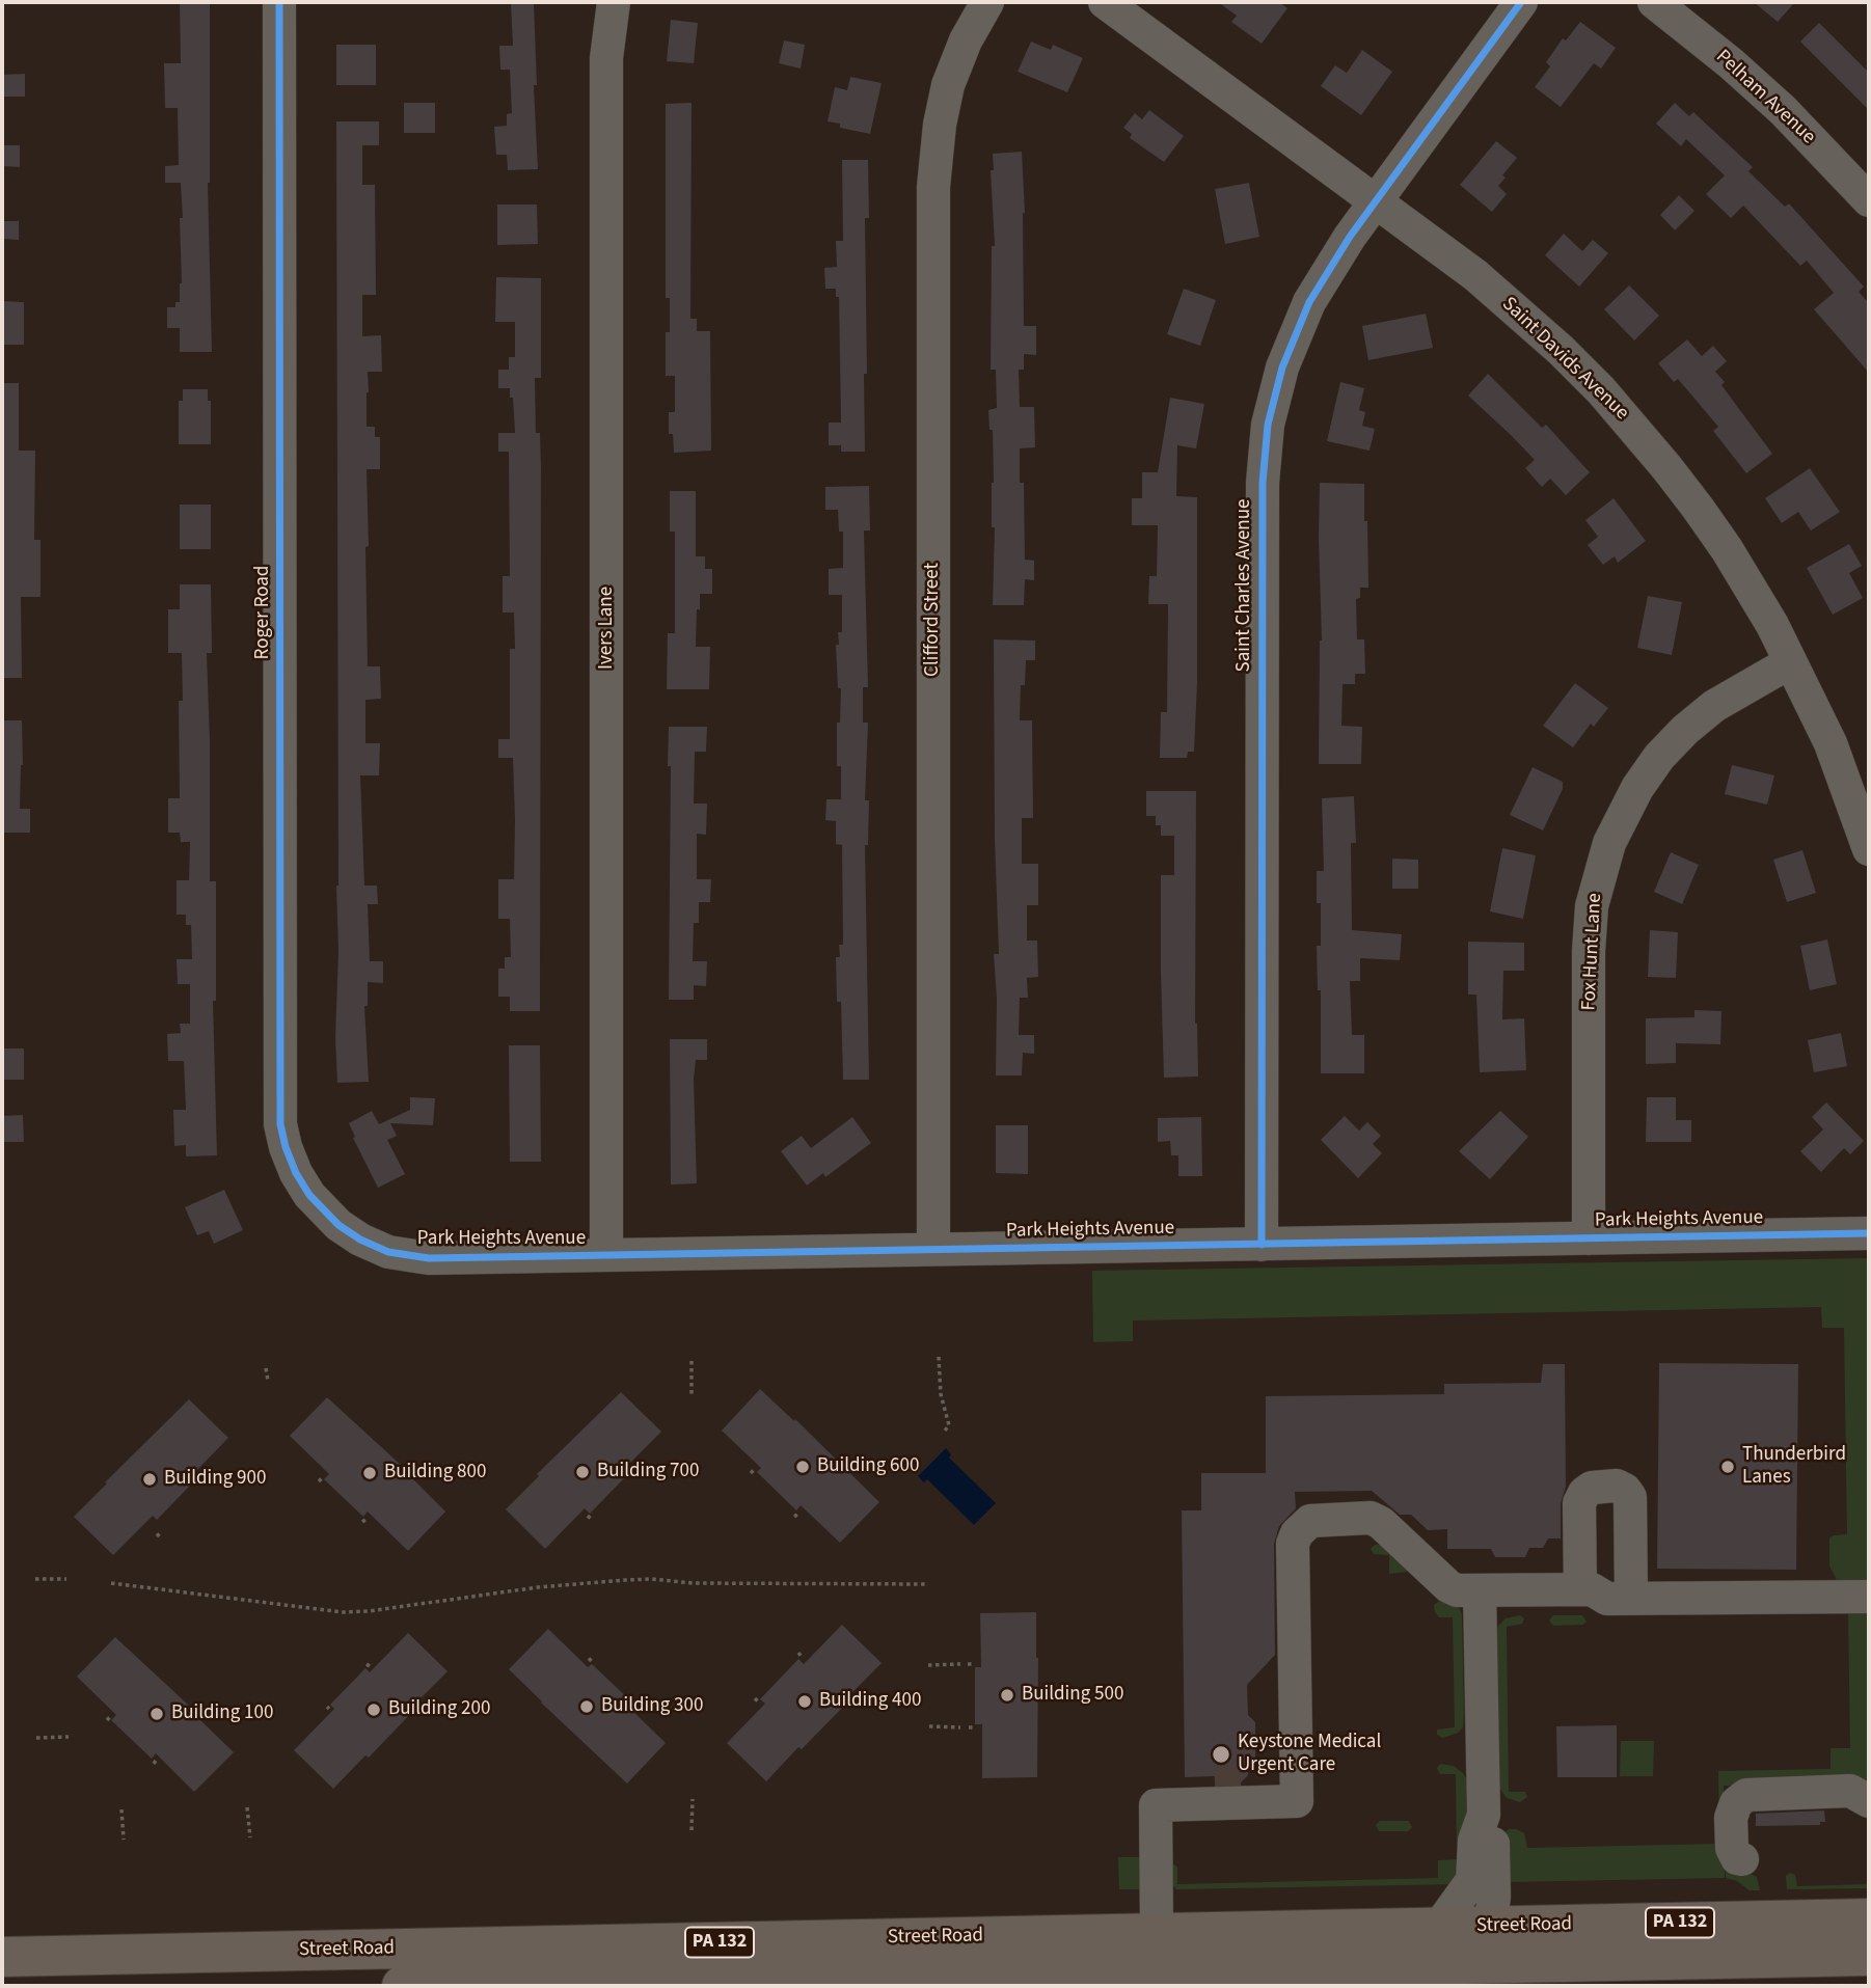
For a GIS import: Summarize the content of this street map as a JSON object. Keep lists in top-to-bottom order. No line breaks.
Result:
{"streets":{"main road":["PA 132","Street Road"],"street":["Pelham Avenue","Saint Davids Avenue","Saint Charles Avenue","Roger Road","Clifford Street","Ivers Lane","Fox Hunt Lane","Park Heights Avenue"]},"crossings":[["Saint Davids Avenue","Saint Charles Avenue"],["Saint Davids Avenue","Fox Hunt Lane"],["Saint Charles Avenue","Park Heights Avenue"],["Roger Road","Park Heights Avenue"],["Clifford Street","Park Heights Avenue"],["Ivers Lane","Park Heights Avenue"],["Fox Hunt Lane","Park Heights Avenue"]],"places":["Building 600","Thunderbird Lanes","Building 700","Building 800","Building 900","Building 500","Building 400","Building 300","Building 200","Building 100","Keystone Medical Urgent Care"]}
